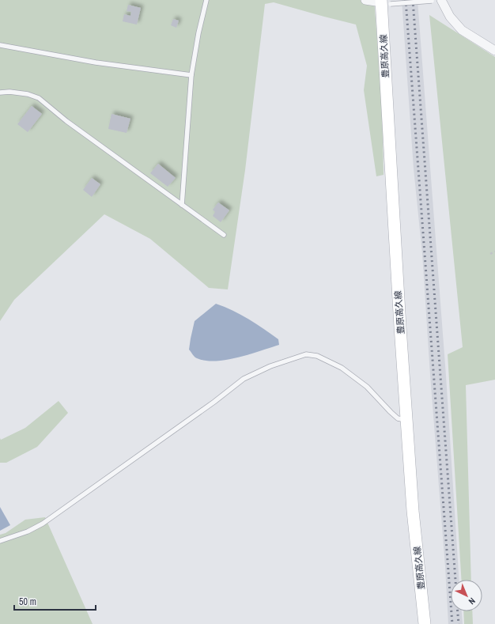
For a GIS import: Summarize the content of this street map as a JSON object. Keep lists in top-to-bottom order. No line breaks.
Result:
{"streets":{"main road":["豊原高久線"]},"scale_bar":"50 m","north":"bottom right"}
